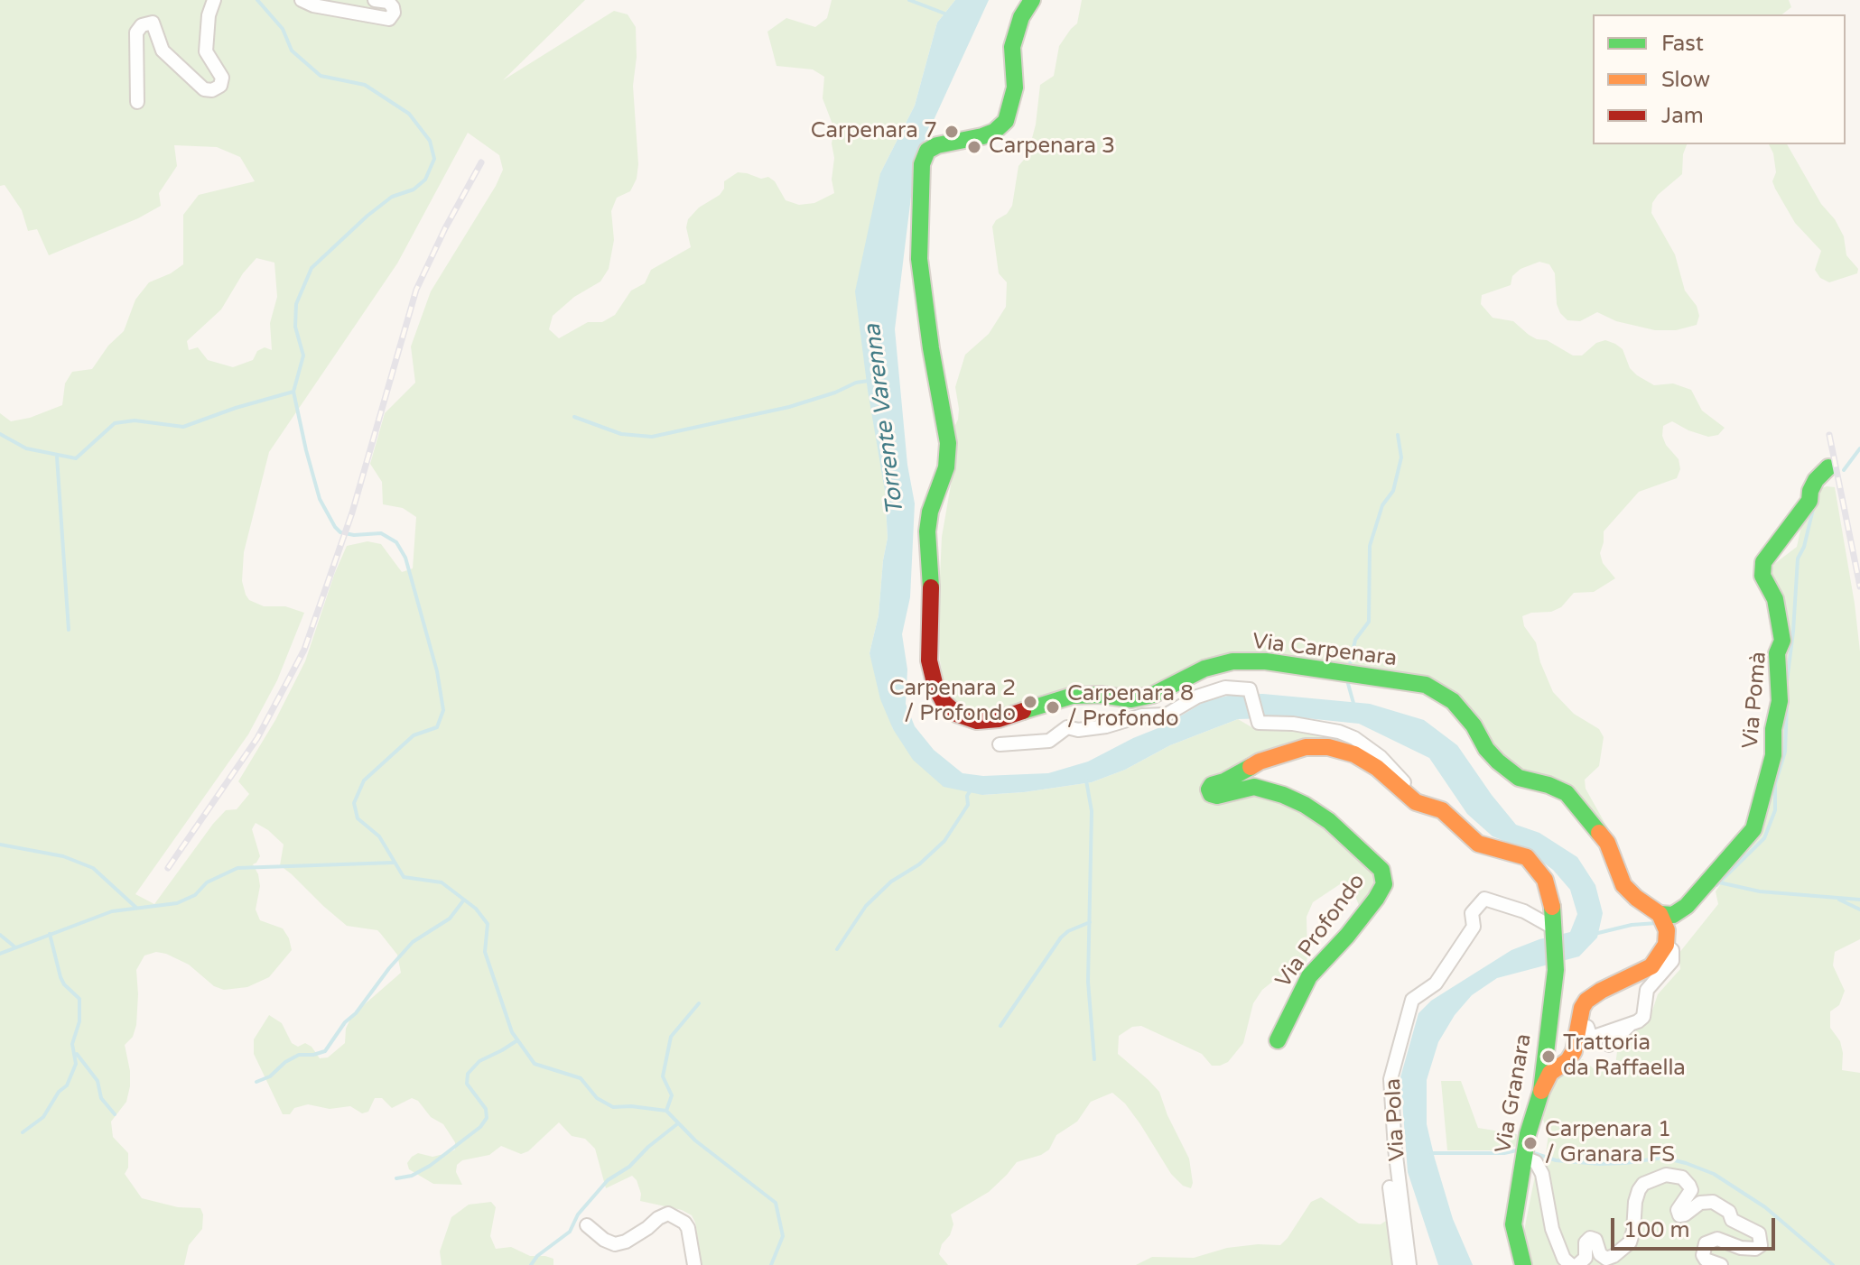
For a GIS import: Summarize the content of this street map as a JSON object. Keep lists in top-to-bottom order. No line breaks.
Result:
{"streets":{"street":["Via Carpenara","Via Pomà","Via Profondo","Via Granara","Via Pola"]},"crossings":[["Via Carpenara","Via Pomà"],["Via Profondo","Via Granara"],["Via Granara","Via Pola"]],"water":["Torrente Varenna"],"places":["Carpenara 7","Carpenara 3","Carpenara 2 / Profondo","Carpenara 8 / Profondo","Trattoria da Raffaella","Carpenara 1 / Granara FS"],"legend":["Fast","Slow","Jam"],"scale_bar":"100 m"}
